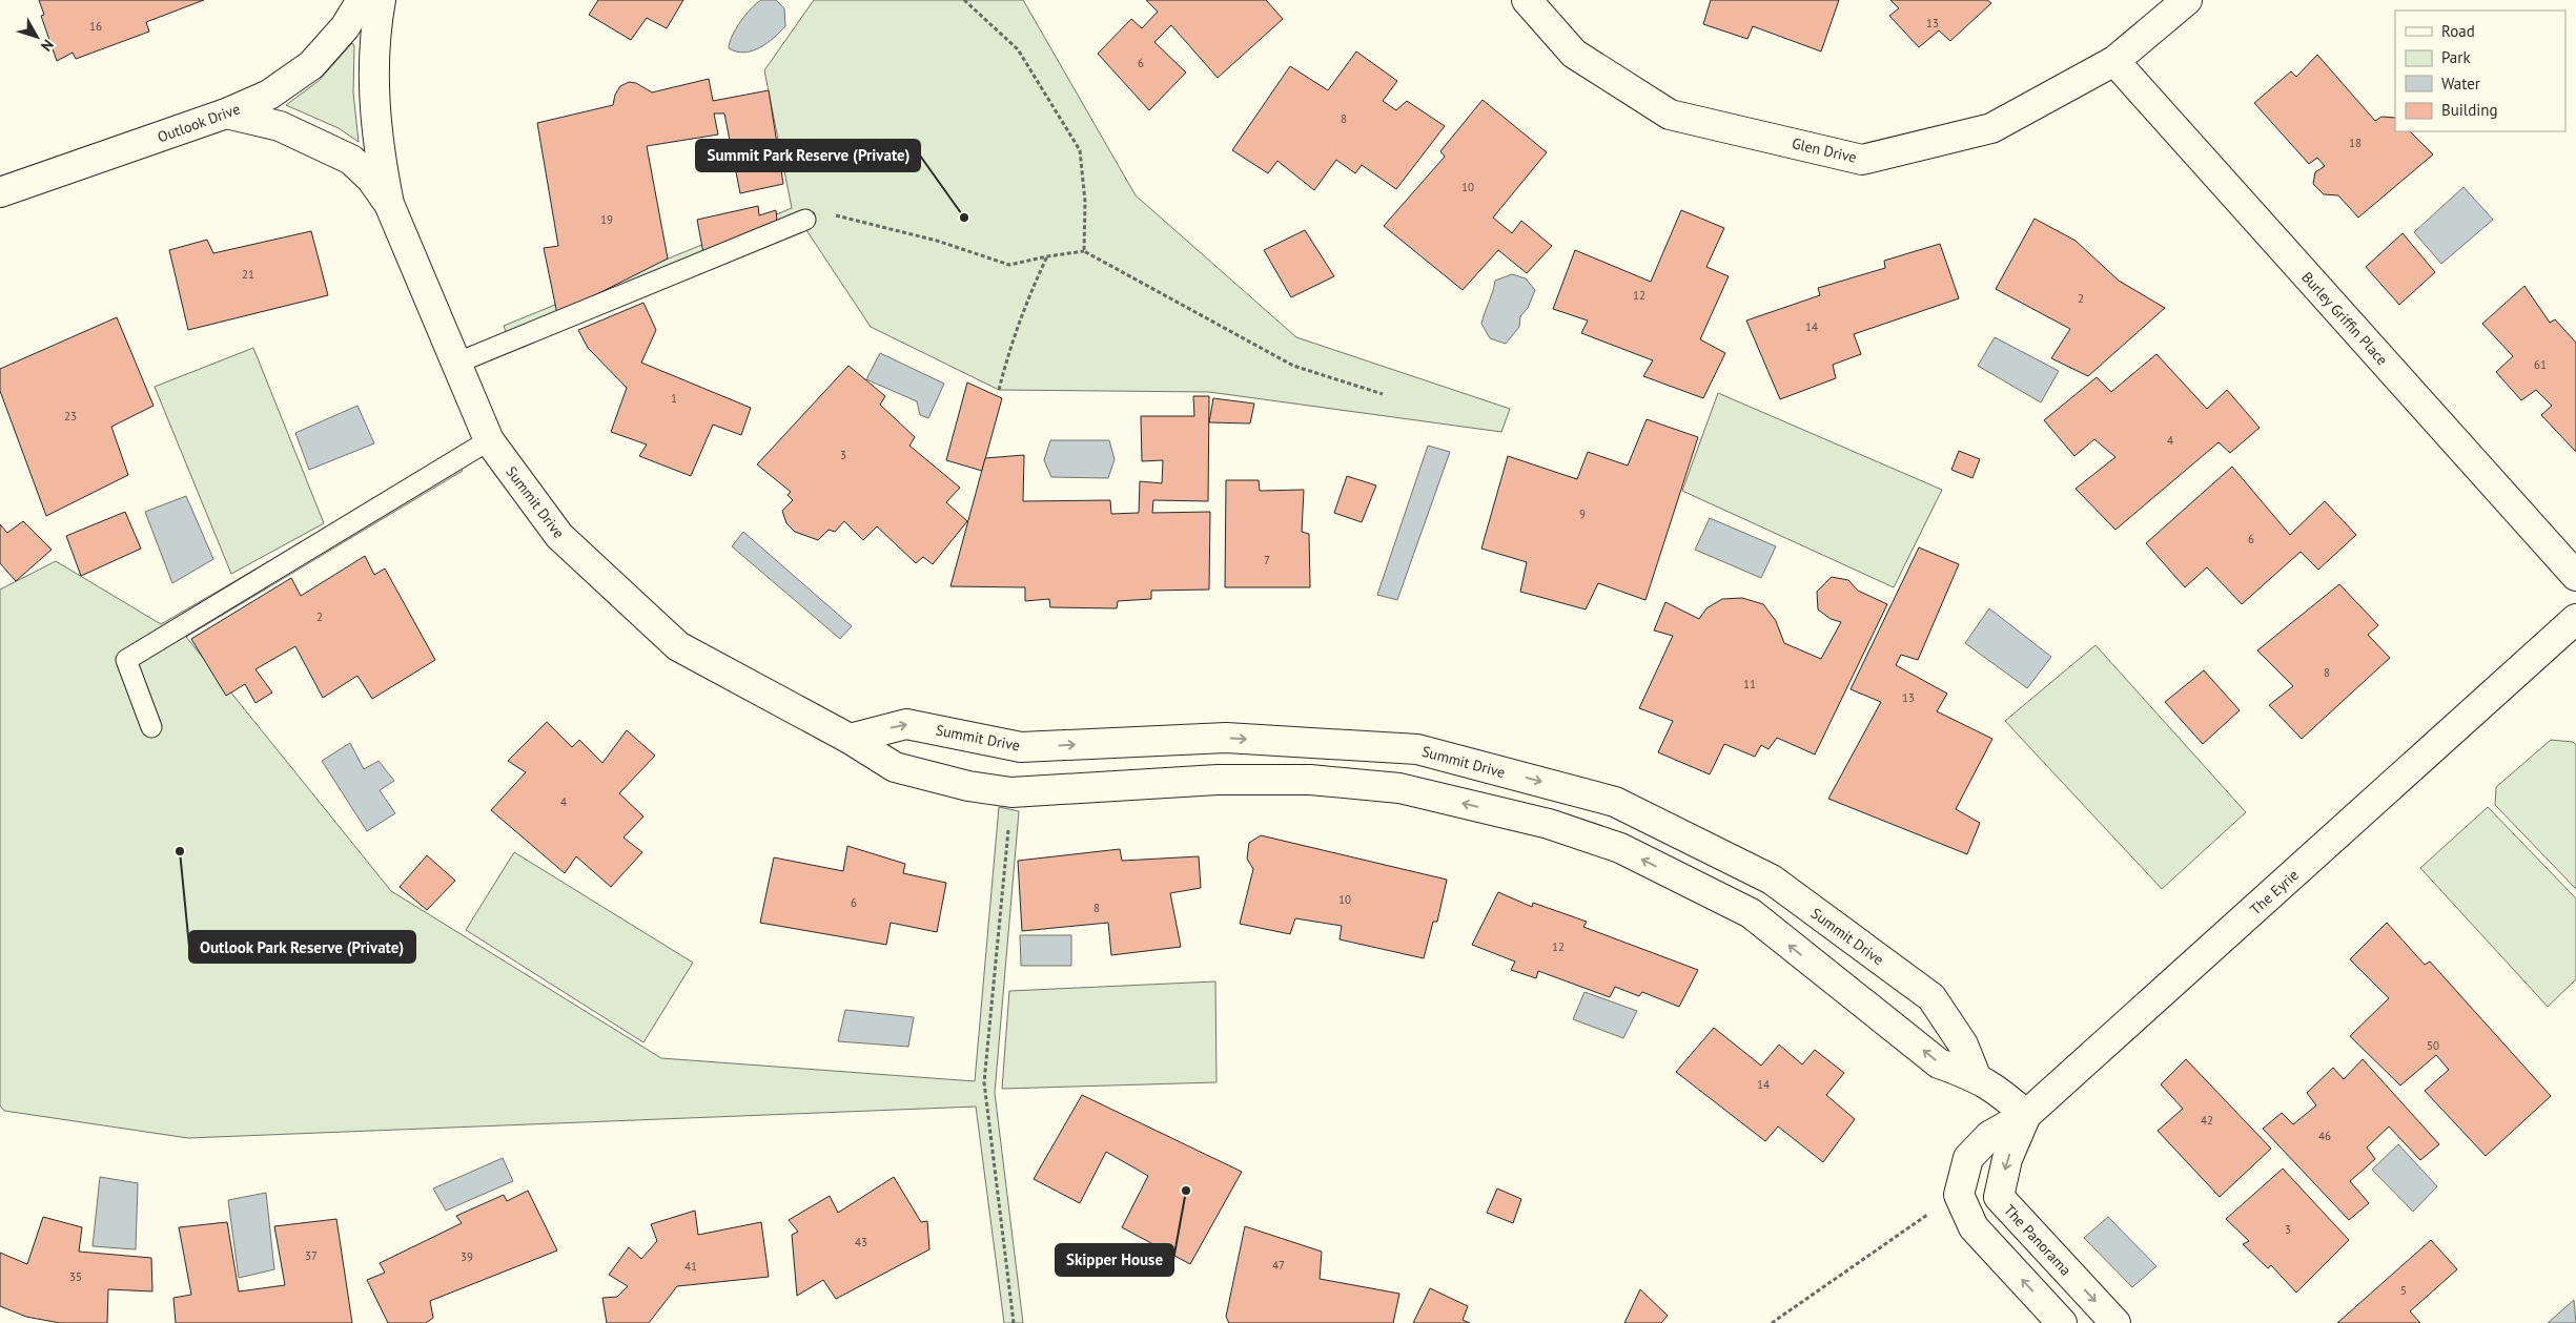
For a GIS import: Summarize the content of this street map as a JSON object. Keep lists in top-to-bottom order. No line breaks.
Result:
{"streets":{"street":["Outlook Drive","Glen Drive","Burley Griffin Place","Summit Drive","The Eyrie","The Panorama"]},"crossings":[["Outlook Drive","Summit Drive"],["Glen Drive","Burley Griffin Place"],["Summit Drive","The Eyrie"],["Summit Drive","The Panorama"],["The Eyrie","The Panorama"]],"one_way":["The Panorama"],"places":["Summit Park Reserve (Private)","Outlook Park Reserve (Private)","Skipper House"],"house_numbers":["13","16","6","8","18","10","19","21","12","2","14","61","1","23","4","3","9","6","7","2","8","11","13","4","10","6","8","12","50","14","42","46","3","43","37","39","47","41","35","5"],"legend":["Road","Park","Water","Building"],"north":"bottom right"}
